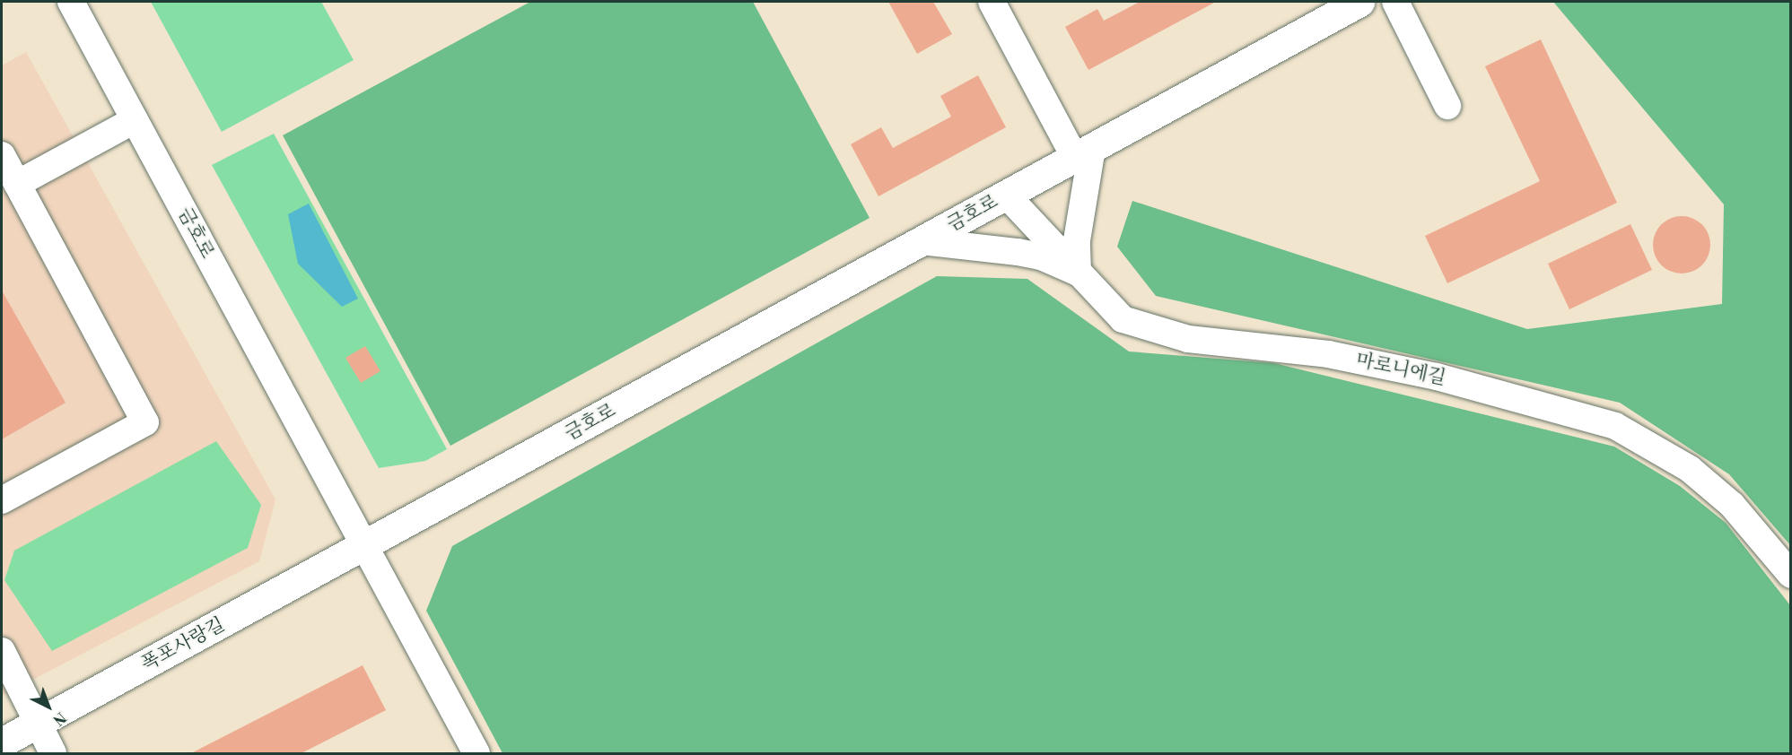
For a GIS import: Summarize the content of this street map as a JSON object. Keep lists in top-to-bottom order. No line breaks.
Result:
{"streets":{"street":["금호로","마로니에길","폭포사랑길"]},"crossings":[["금호로","마로니에길"],["금호로","폭포사랑길"]],"north":"bottom right"}
